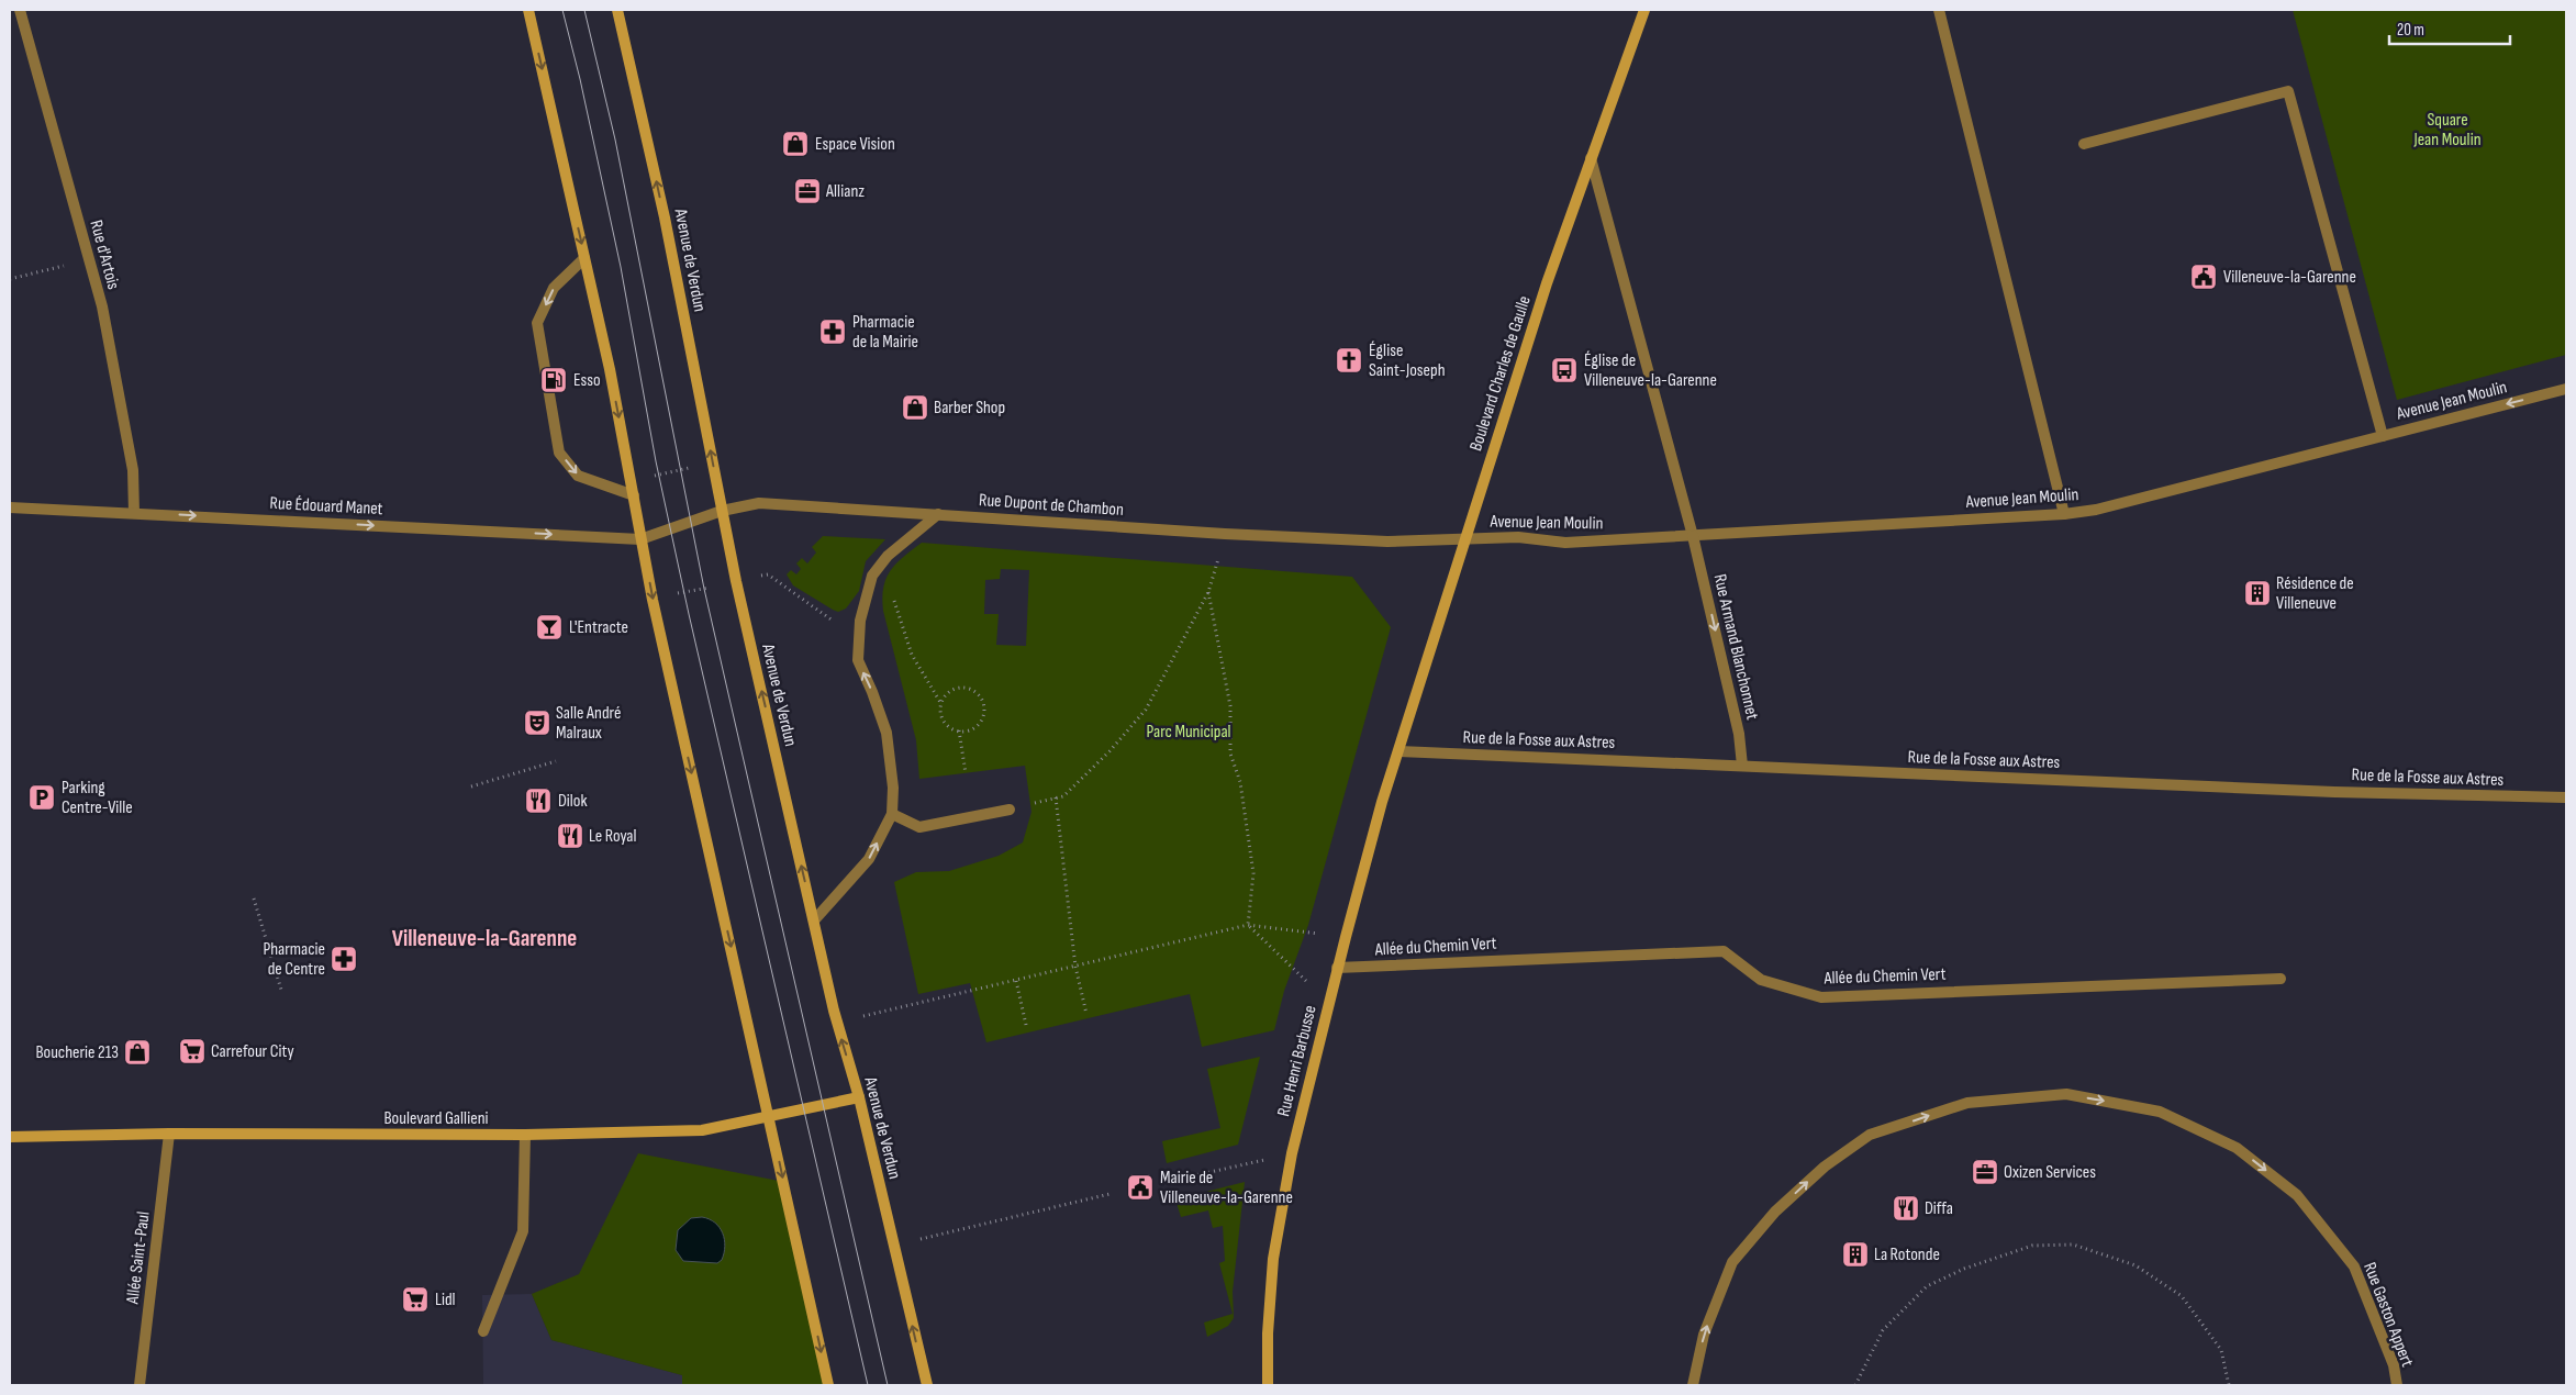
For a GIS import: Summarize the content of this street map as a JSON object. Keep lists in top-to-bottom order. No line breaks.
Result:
{"streets":{"main road":["Avenue de Verdun","Boulevard Charles de Gaulle","Rue Henri Barbusse","Boulevard Gallieni"],"street":["Rue d'Artois","Avenue Jean Moulin","Rue Dupont de Chambon","Rue Édouard Manet","Rue Armand Blanchonnet","Rue de la Fosse aux Astres","Allée du Chemin Vert","Allée Saint-Paul","Rue Gaston Appert"]},"crossings":[["Rue d'Artois","Rue Édouard Manet"],["Avenue de Verdun","Rue Dupont de Chambon"],["Avenue de Verdun","Boulevard Gallieni"],["Boulevard Charles de Gaulle","Avenue Jean Moulin"],["Boulevard Charles de Gaulle","Rue Dupont de Chambon"],["Boulevard Charles de Gaulle","Rue Armand Blanchonnet"],["Boulevard Charles de Gaulle","Rue de la Fosse aux Astres"],["Boulevard Charles de Gaulle","Rue Henri Barbusse"],["Avenue Jean Moulin","Rue Dupont de Chambon"],["Avenue Jean Moulin","Rue Armand Blanchonnet"],["Rue Dupont de Chambon","Rue Édouard Manet"],["Rue Armand Blanchonnet","Rue de la Fosse aux Astres"],["Rue de la Fosse aux Astres","Rue Henri Barbusse"],["Allée du Chemin Vert","Rue Henri Barbusse"],["Boulevard Gallieni","Allée Saint-Paul"]],"one_way":["Rue Édouard Manet","Rue Armand Blanchonnet"],"districts":["Villeneuve-la-Garenne"],"parks":["Square Jean Moulin","Parc Municipal"],"places":{"shop":["Espace Vision","Barber Shop","Boucherie 213"],"office":["Allianz","Oxizen Services"],"public building":["Villeneuve-la-Garenne","Mairie de Villeneuve-la-Garenne"],"pharmacy":["Pharmacie de la Mairie","Pharmacie de Centre"],"church":["Église Saint-Joseph"],"bus stop":["Église de Villeneuve-la-Garenne"],"fuel station":["Esso"],"building":["Résidence de Villeneuve","La Rotonde"],"bar":["L'Entracte"],"theatre":["Salle André Malraux"],"parking":["Parking Centre-Ville"],"restaurant":["Dilok","Le Royal","Diffa"],"supermarket":["Carrefour City","Lidl"]},"scale_bar":"20 m"}
